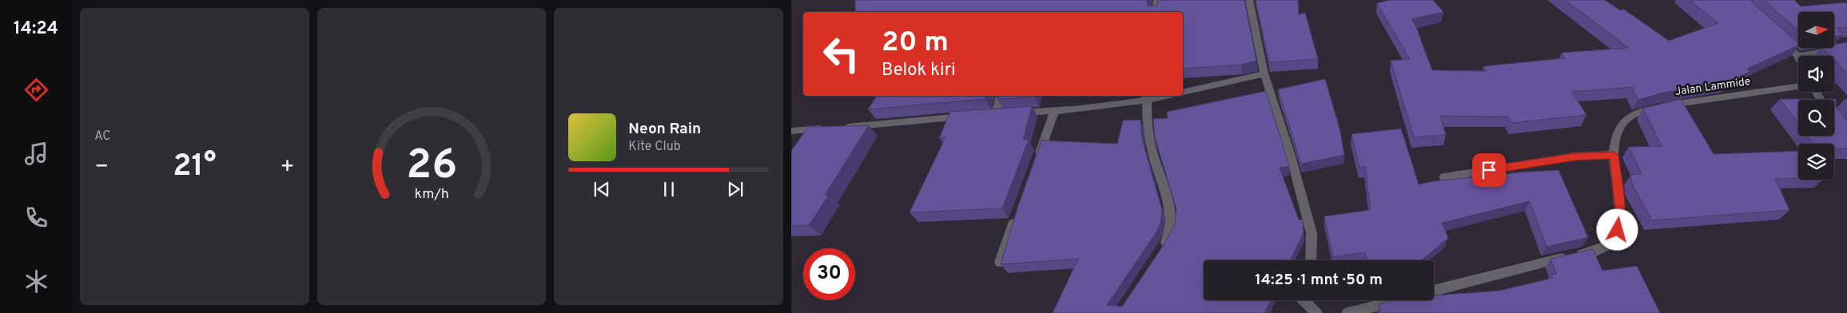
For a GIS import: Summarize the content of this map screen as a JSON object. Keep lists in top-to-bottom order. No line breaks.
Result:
{"streets":{"street":["Jalan Lammide"]},"north":"right","page":{"tabs":"14:24","tile":"AC","turn":["20 m","Belok kiri"],"song":["Neon Rain","Kite Club"],"heat":["−","21°","+"],"limit":"30","trip":"14:25 · 1 mnt · 50 m","gauge":["26","km/h"]}}
